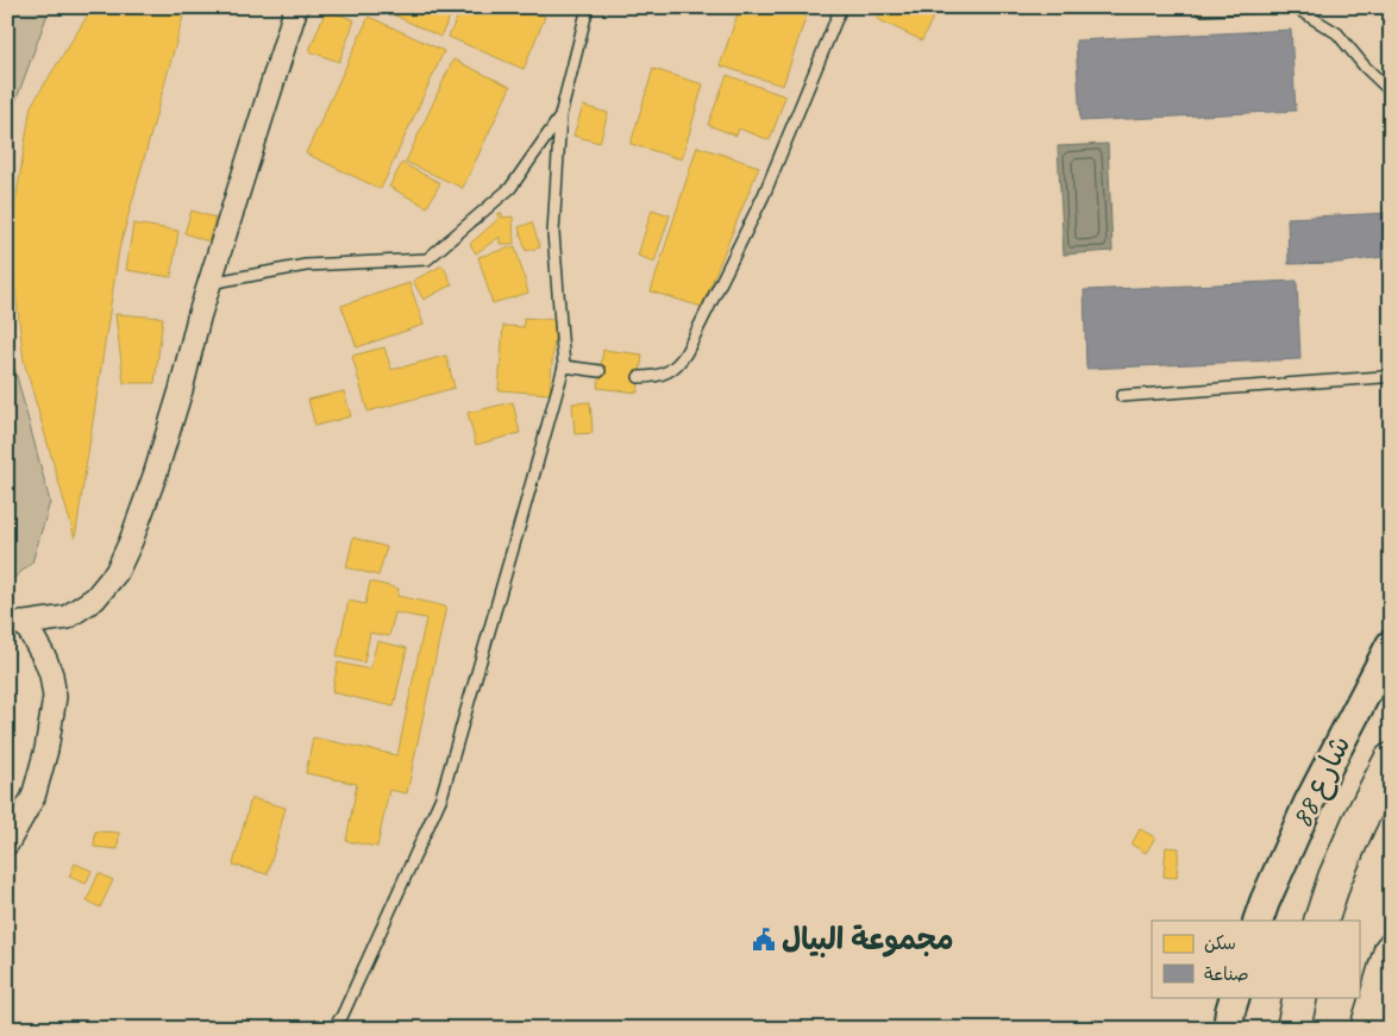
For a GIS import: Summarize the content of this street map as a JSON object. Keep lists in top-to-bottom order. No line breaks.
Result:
{"streets":{"street":["شارع 88"]},"places":{"public building":["مجموعة البيال"]},"legend":["سكن","صناعة"]}
